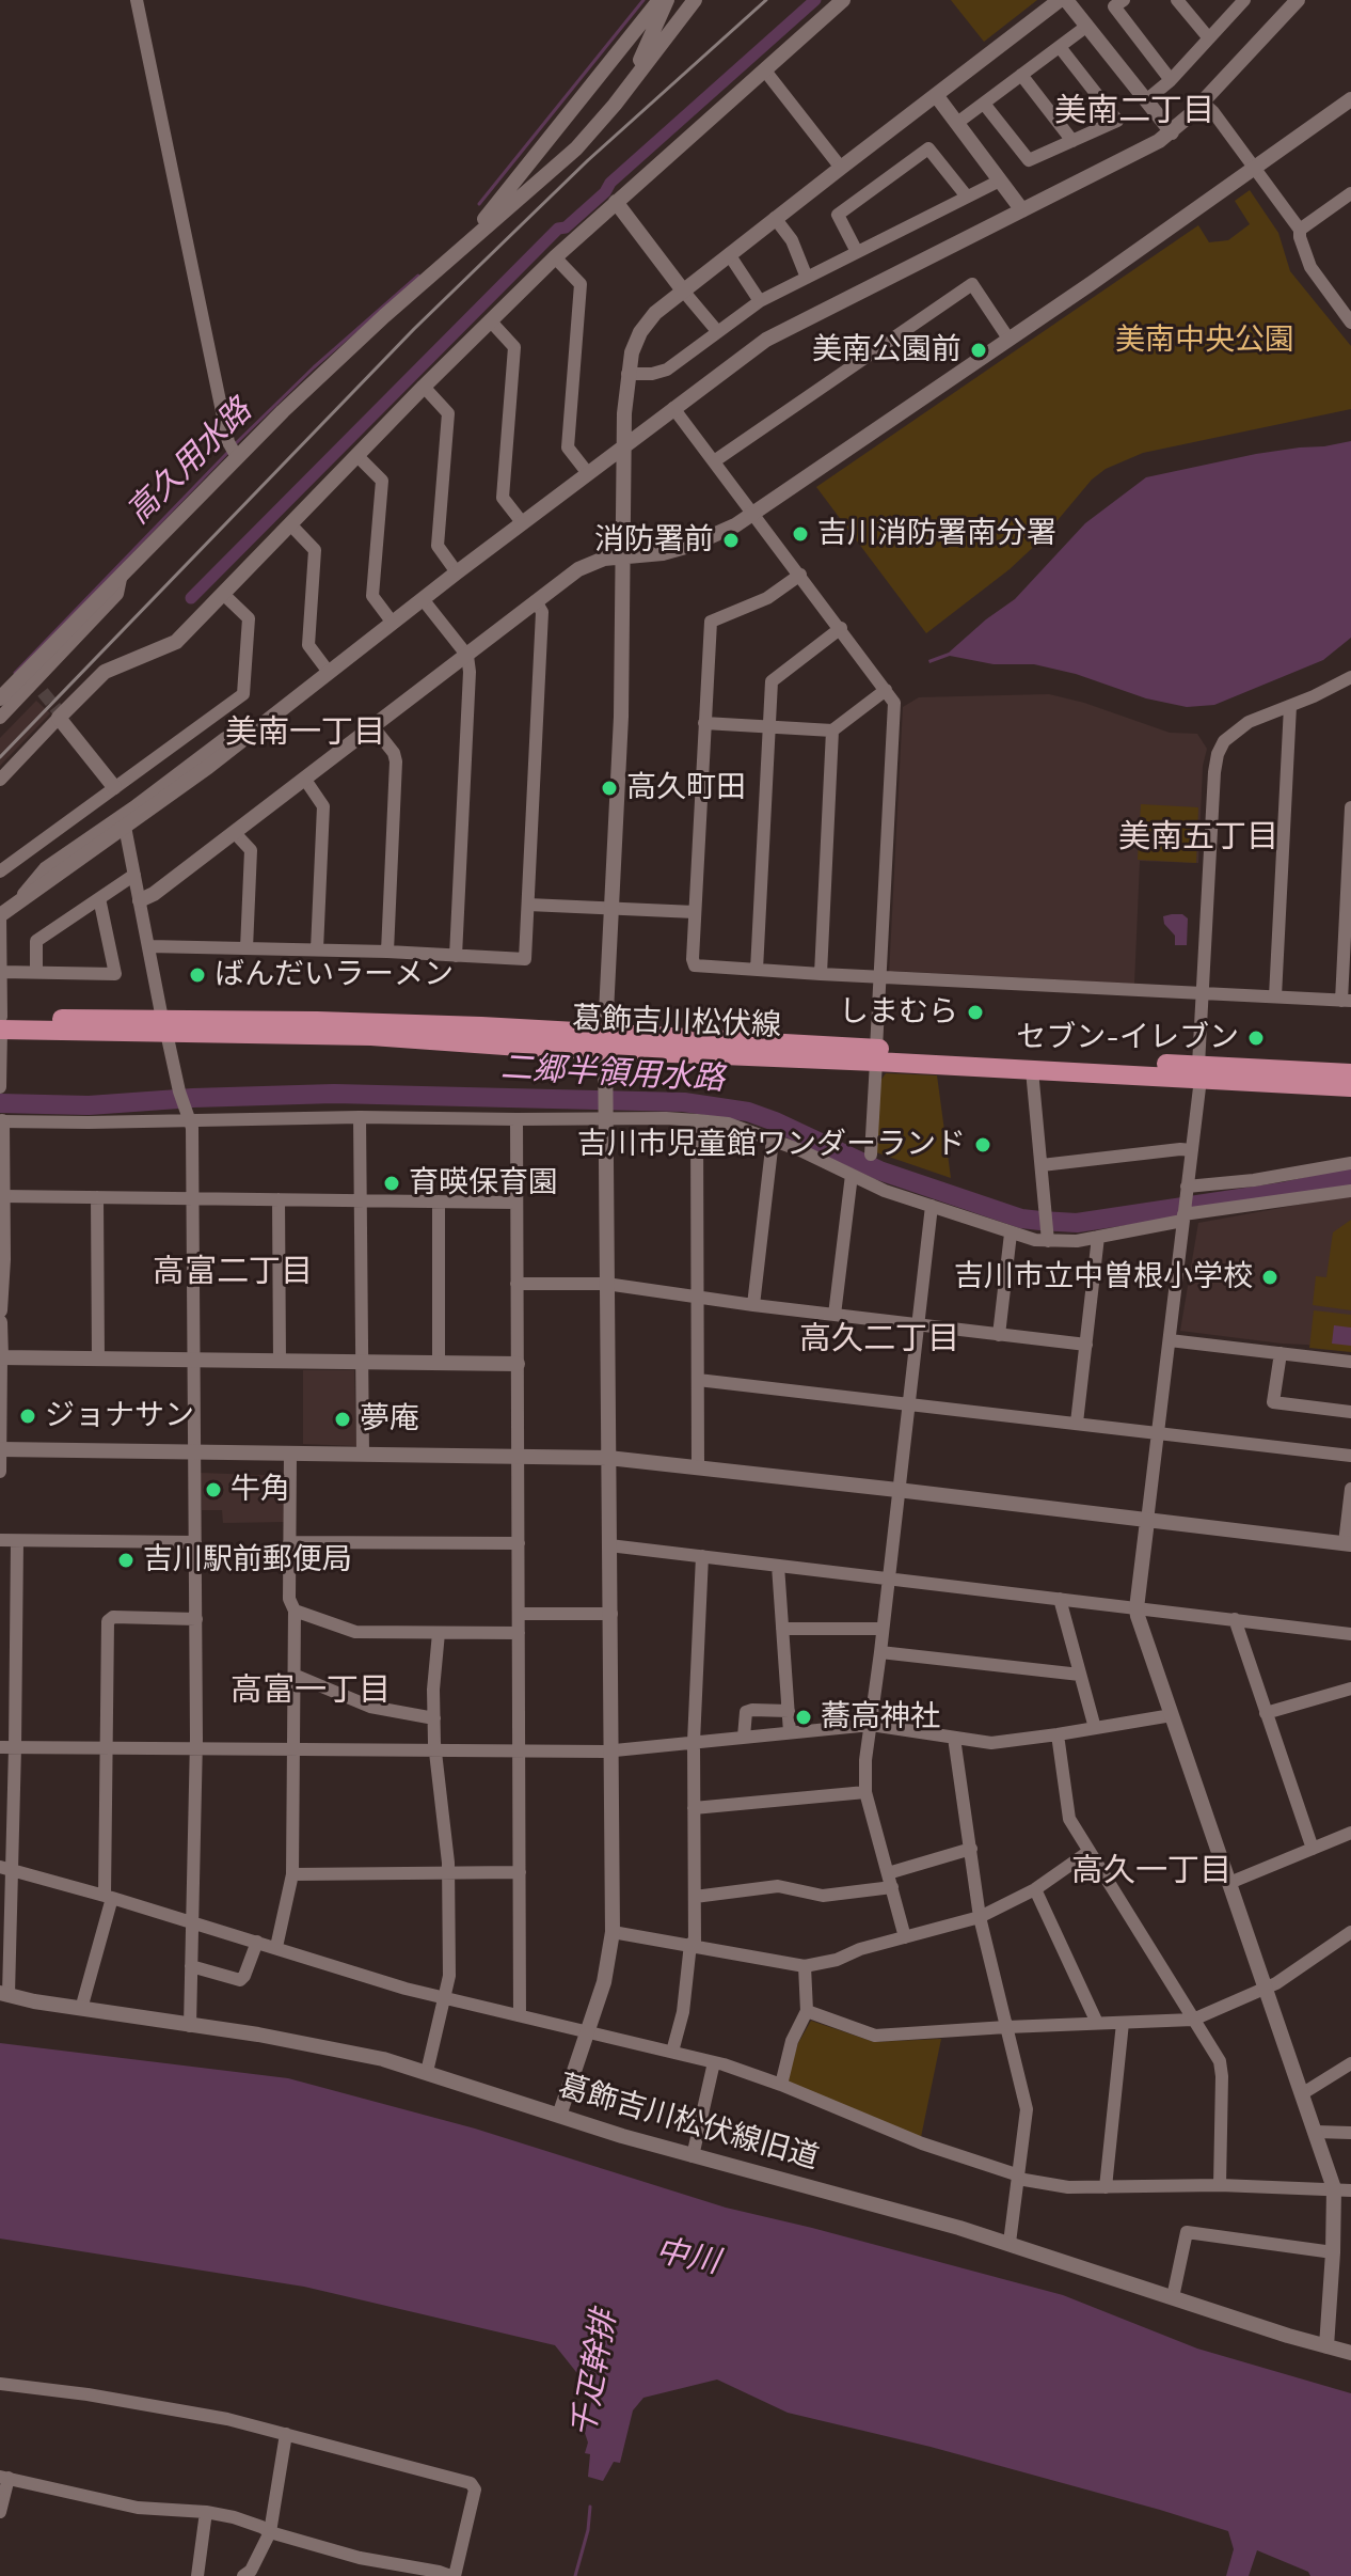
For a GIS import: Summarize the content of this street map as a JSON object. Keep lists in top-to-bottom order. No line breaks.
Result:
{"streets":{"main road":["葛飾吉川松伏線"],"street":["葛飾吉川松伏線旧道"]},"districts":["美南二丁目","美南一丁目","美南五丁目","高富二丁目","高久二丁目","高富一丁目","高久一丁目"],"water":["高久用水路","二郷半領用水路","中川","千疋幹排"],"parks":["美南中央公園"],"places":["美南公園前","吉川消防署南分署","消防署前","高久町田","ばんだいラーメン","しまむら","セブン-イレブン","吉川市児童館ワンダーランド","育暎保育園","吉川市立中曽根小学校","ジョナサン","夢庵","牛角","吉川駅前郵便局","蕎高神社"]}
